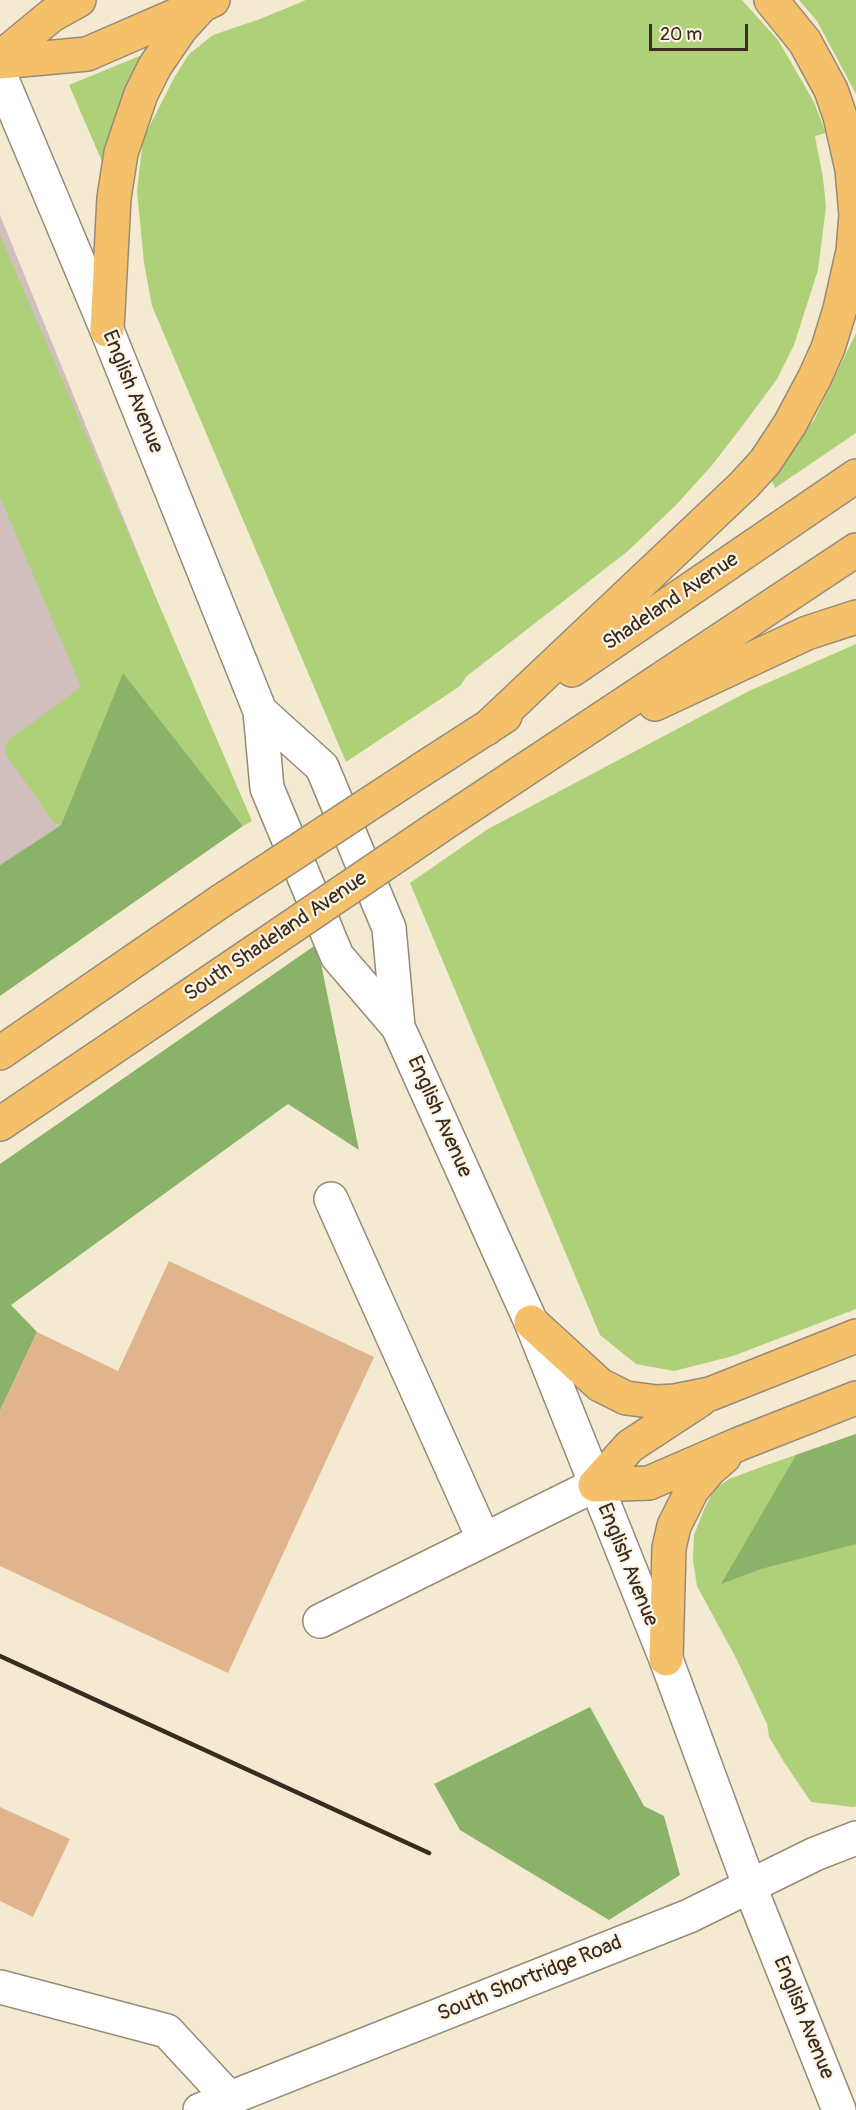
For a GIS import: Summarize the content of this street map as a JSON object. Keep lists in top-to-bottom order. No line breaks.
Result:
{"streets":{"highway":["Shadeland Avenue","South Shadeland Avenue"],"street":["English Avenue","South Shortridge Road"]},"crossings":[["English Avenue","South Shortridge Road"]],"scale_bar":"20 m"}
